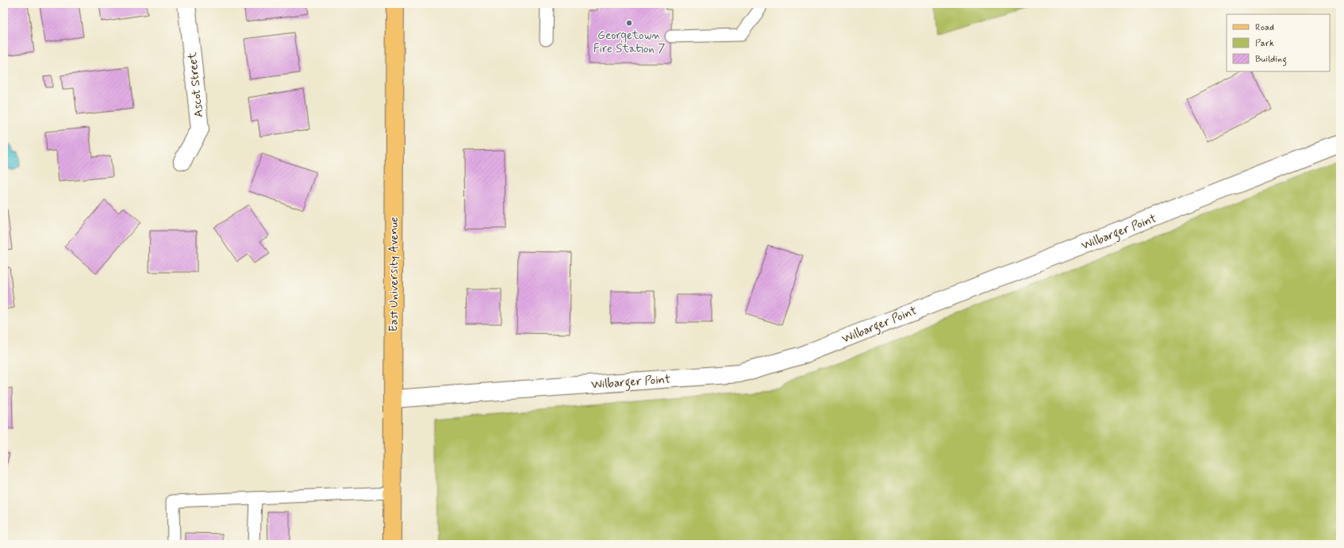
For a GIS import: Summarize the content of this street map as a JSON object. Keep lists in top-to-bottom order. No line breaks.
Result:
{"streets":{"main road":["East University Avenue"],"street":["Ascot Street","Wilbarger Point"]},"crossings":[["Wilbarger Point","East University Avenue"]],"places":["Georgetown Fire Station 7"],"legend":["Road","Park","Building"]}
